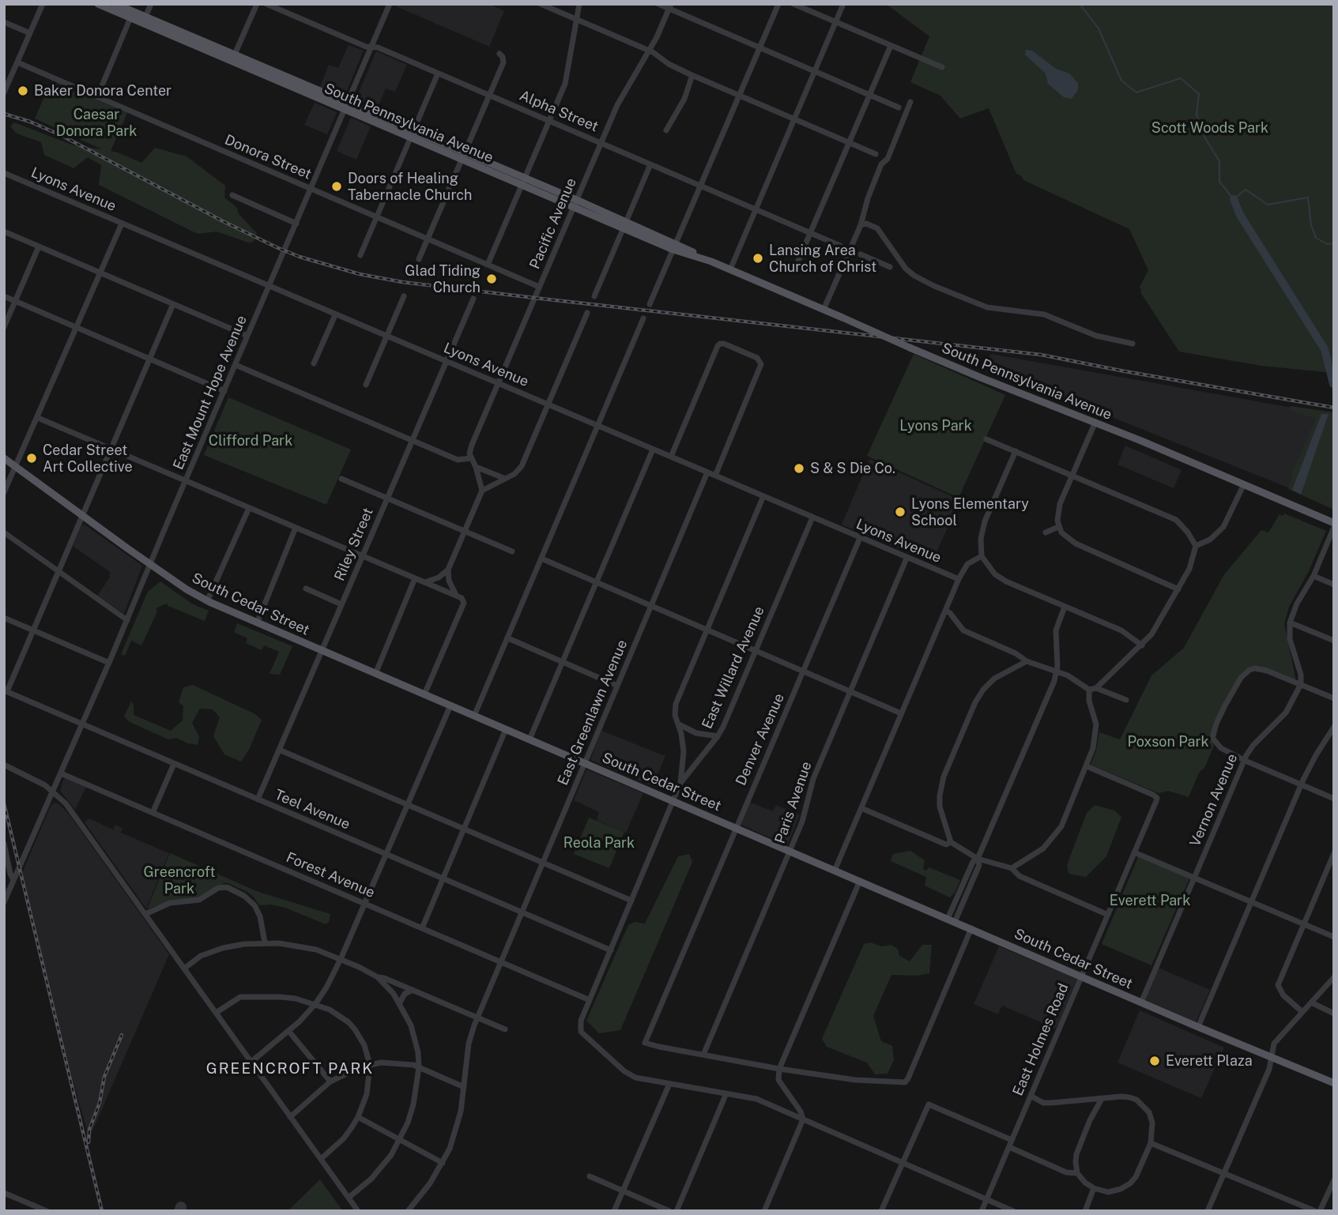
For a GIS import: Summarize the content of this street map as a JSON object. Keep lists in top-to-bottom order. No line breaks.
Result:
{"streets":{"main road":["South Pennsylvania Avenue","South Cedar Street"],"street":["Alpha Street","Donora Street","Lyons Avenue","Pacific Avenue","East Mount Hope Avenue","Riley Street","East Willard Avenue","East Greenlawn Avenue","Denver Avenue","Vernon Avenue","Paris Avenue","Teel Avenue","Forest Avenue","East Holmes Road"]},"crossings":[["Alpha Street","Pacific Avenue"],["Alpha Street","East Mount Hope Avenue"],["South Pennsylvania Avenue","Pacific Avenue"],["South Pennsylvania Avenue","East Mount Hope Avenue"],["Donora Street","Pacific Avenue"],["Donora Street","East Mount Hope Avenue"],["Lyons Avenue","Pacific Avenue"],["Lyons Avenue","East Mount Hope Avenue"],["Lyons Avenue","Riley Street"],["Lyons Avenue","East Willard Avenue"],["Lyons Avenue","East Greenlawn Avenue"],["Lyons Avenue","Denver Avenue"],["Lyons Avenue","Paris Avenue"],["East Mount Hope Avenue","South Cedar Street"],["East Mount Hope Avenue","Teel Avenue"],["East Mount Hope Avenue","Forest Avenue"],["Riley Street","South Cedar Street"],["Riley Street","Teel Avenue"],["South Cedar Street","East Willard Avenue"],["South Cedar Street","East Greenlawn Avenue"],["South Cedar Street","Denver Avenue"],["South Cedar Street","Vernon Avenue"],["South Cedar Street","Paris Avenue"],["South Cedar Street","East Holmes Road"],["East Willard Avenue","Teel Avenue"],["East Willard Avenue","Forest Avenue"],["East Greenlawn Avenue","Teel Avenue"],["East Greenlawn Avenue","Forest Avenue"],["Denver Avenue","Paris Avenue"]],"districts":["GREENCROFT PARK"],"parks":["Caesar Donora Park","Scott Woods Park","Lyons Park","Clifford Park","Poxson Park","Reola Park","Greencroft Park","Everett Park"],"places":["Baker Donora Center","Doors of Healing Tabernacle Church","Lansing Area Church of Christ","Glad Tiding Church","Cedar Street Art Collective","S & S Die Co.","Lyons Elementary School","Everett Plaza"]}
